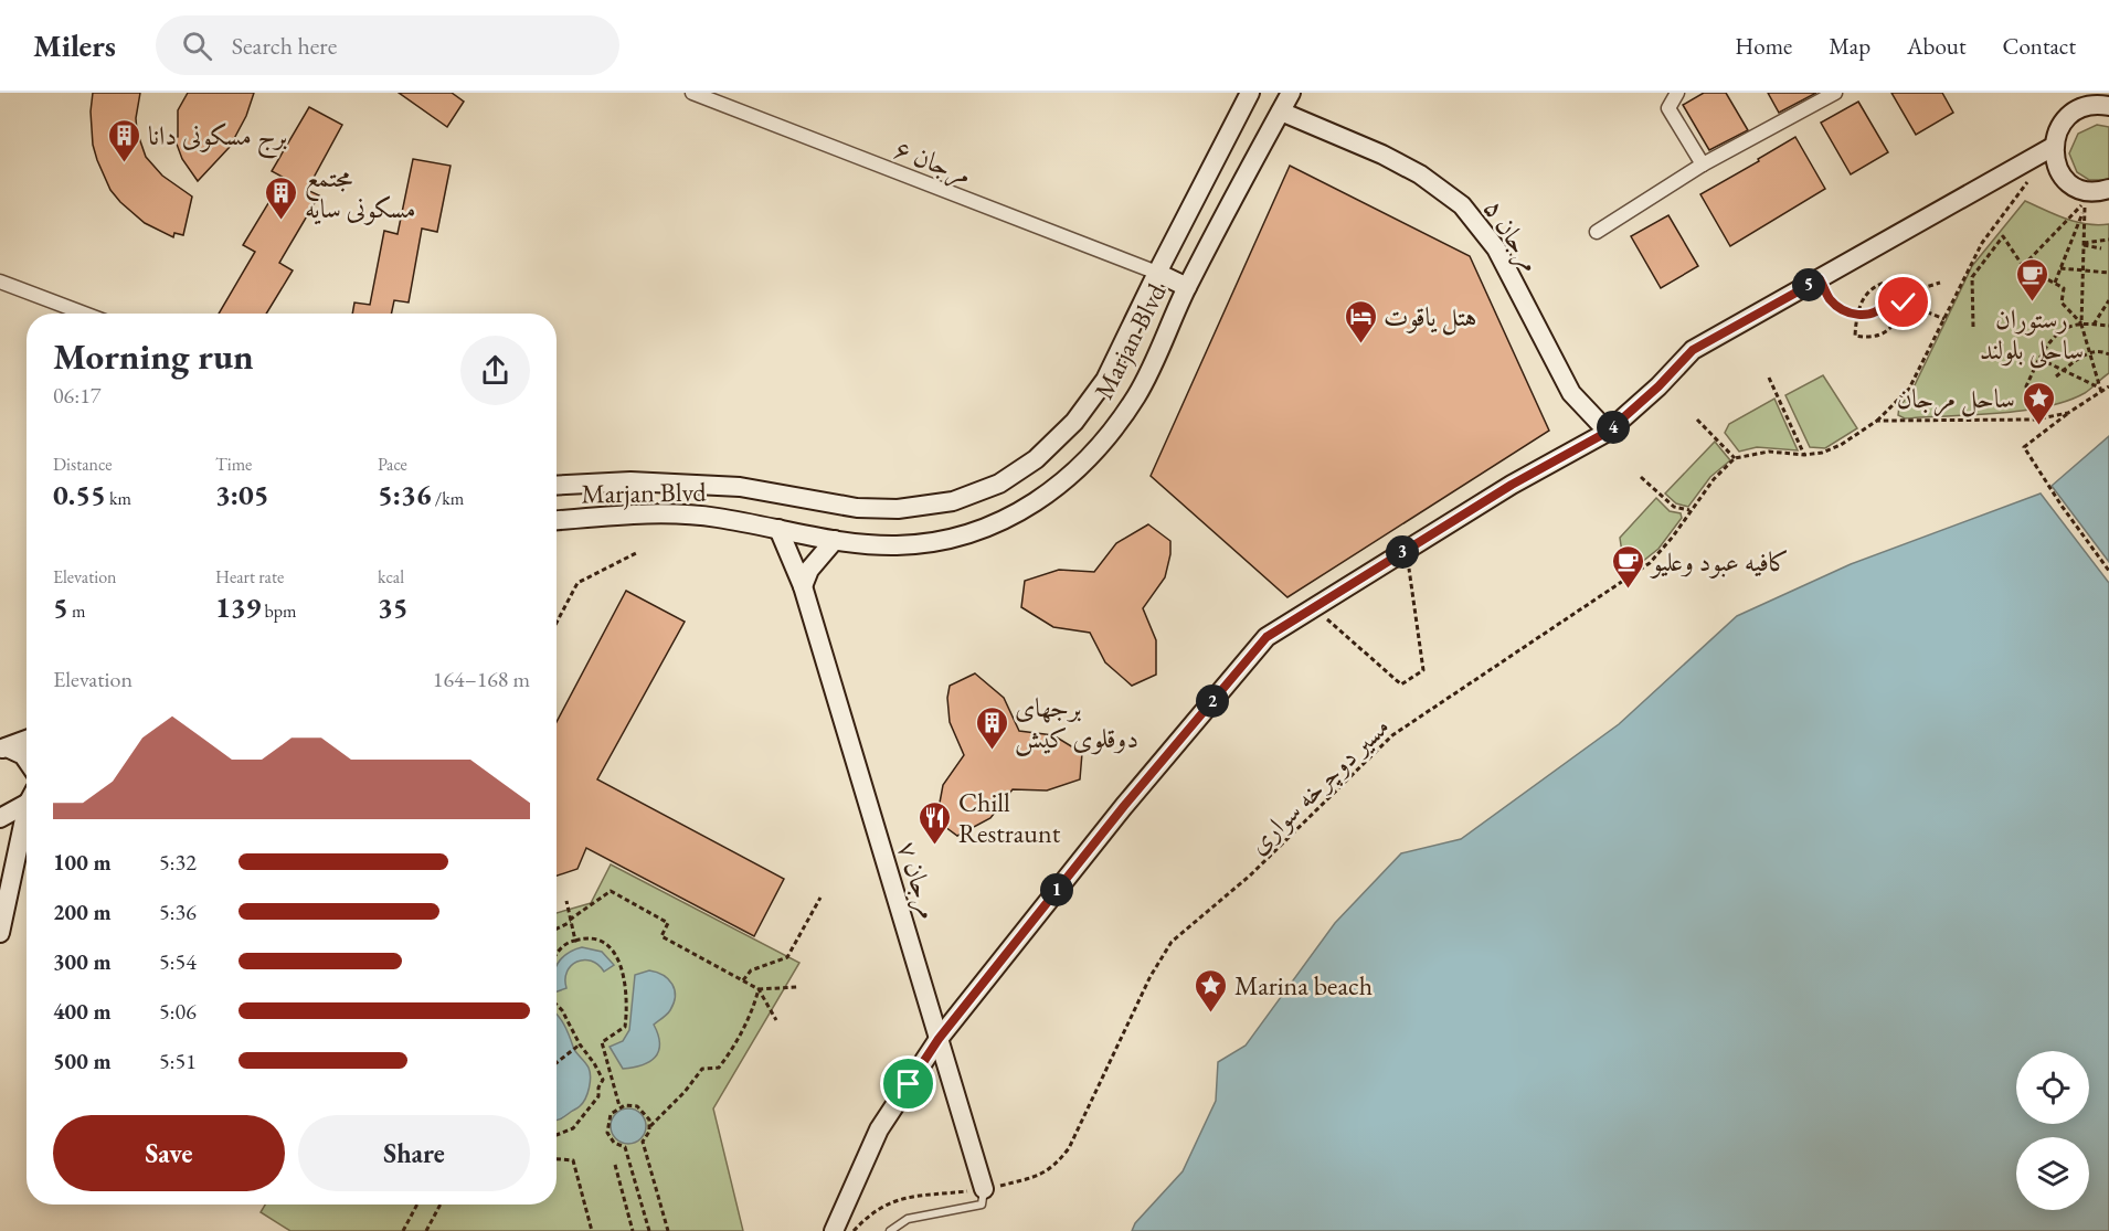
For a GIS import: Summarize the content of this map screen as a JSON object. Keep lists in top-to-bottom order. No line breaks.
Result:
{"streets":{"street":["مرجان ۶","مرجان ۵","Marjan Blvd","مرجان ۷"],"path":["مسیر دوچرخه سواری"]},"crossings":[["مرجان ۶","Marjan Blvd"],["مرجان ۵","Marjan Blvd"],["Marjan Blvd","مرجان ۷"],["مسیر دوچرخه سواری","مرجان ۷"]],"places":{"building":["برج مسکونی دانا","مجتمع مسکونی سایه","برجهای دوقلوی کیش"],"cafe":["رستوران ساحلی بلولند","کافیه عبود وعلیو"],"hotel":["هتل یاقوت"],"place":["ساحل مرجان","Marina beach"],"restaurant":["Chill Restraunt"]},"page":{"header":"Milers","search":"Search here","nav":["Home","Map","About","Contact"],"pins":["5","4","3","2","1"],"heading":["Morning run","06:17"],"stats":[["Distance","0.55 km"],["Time","3:05"],["Pace","5:36 /km"],["Elevation","5 m"],["Heart rate","139 bpm"],["kcal","35"]],"chart":["Elevation","164–168 m"],"list":[{"name":"100 m","note":"5:32"},{"name":"200 m","note":"5:36"},{"name":"300 m","note":"5:54"},{"name":"400 m","note":"5:06"},{"name":"500 m","note":"5:51"}],"buttons":["Save","Share"]}}
